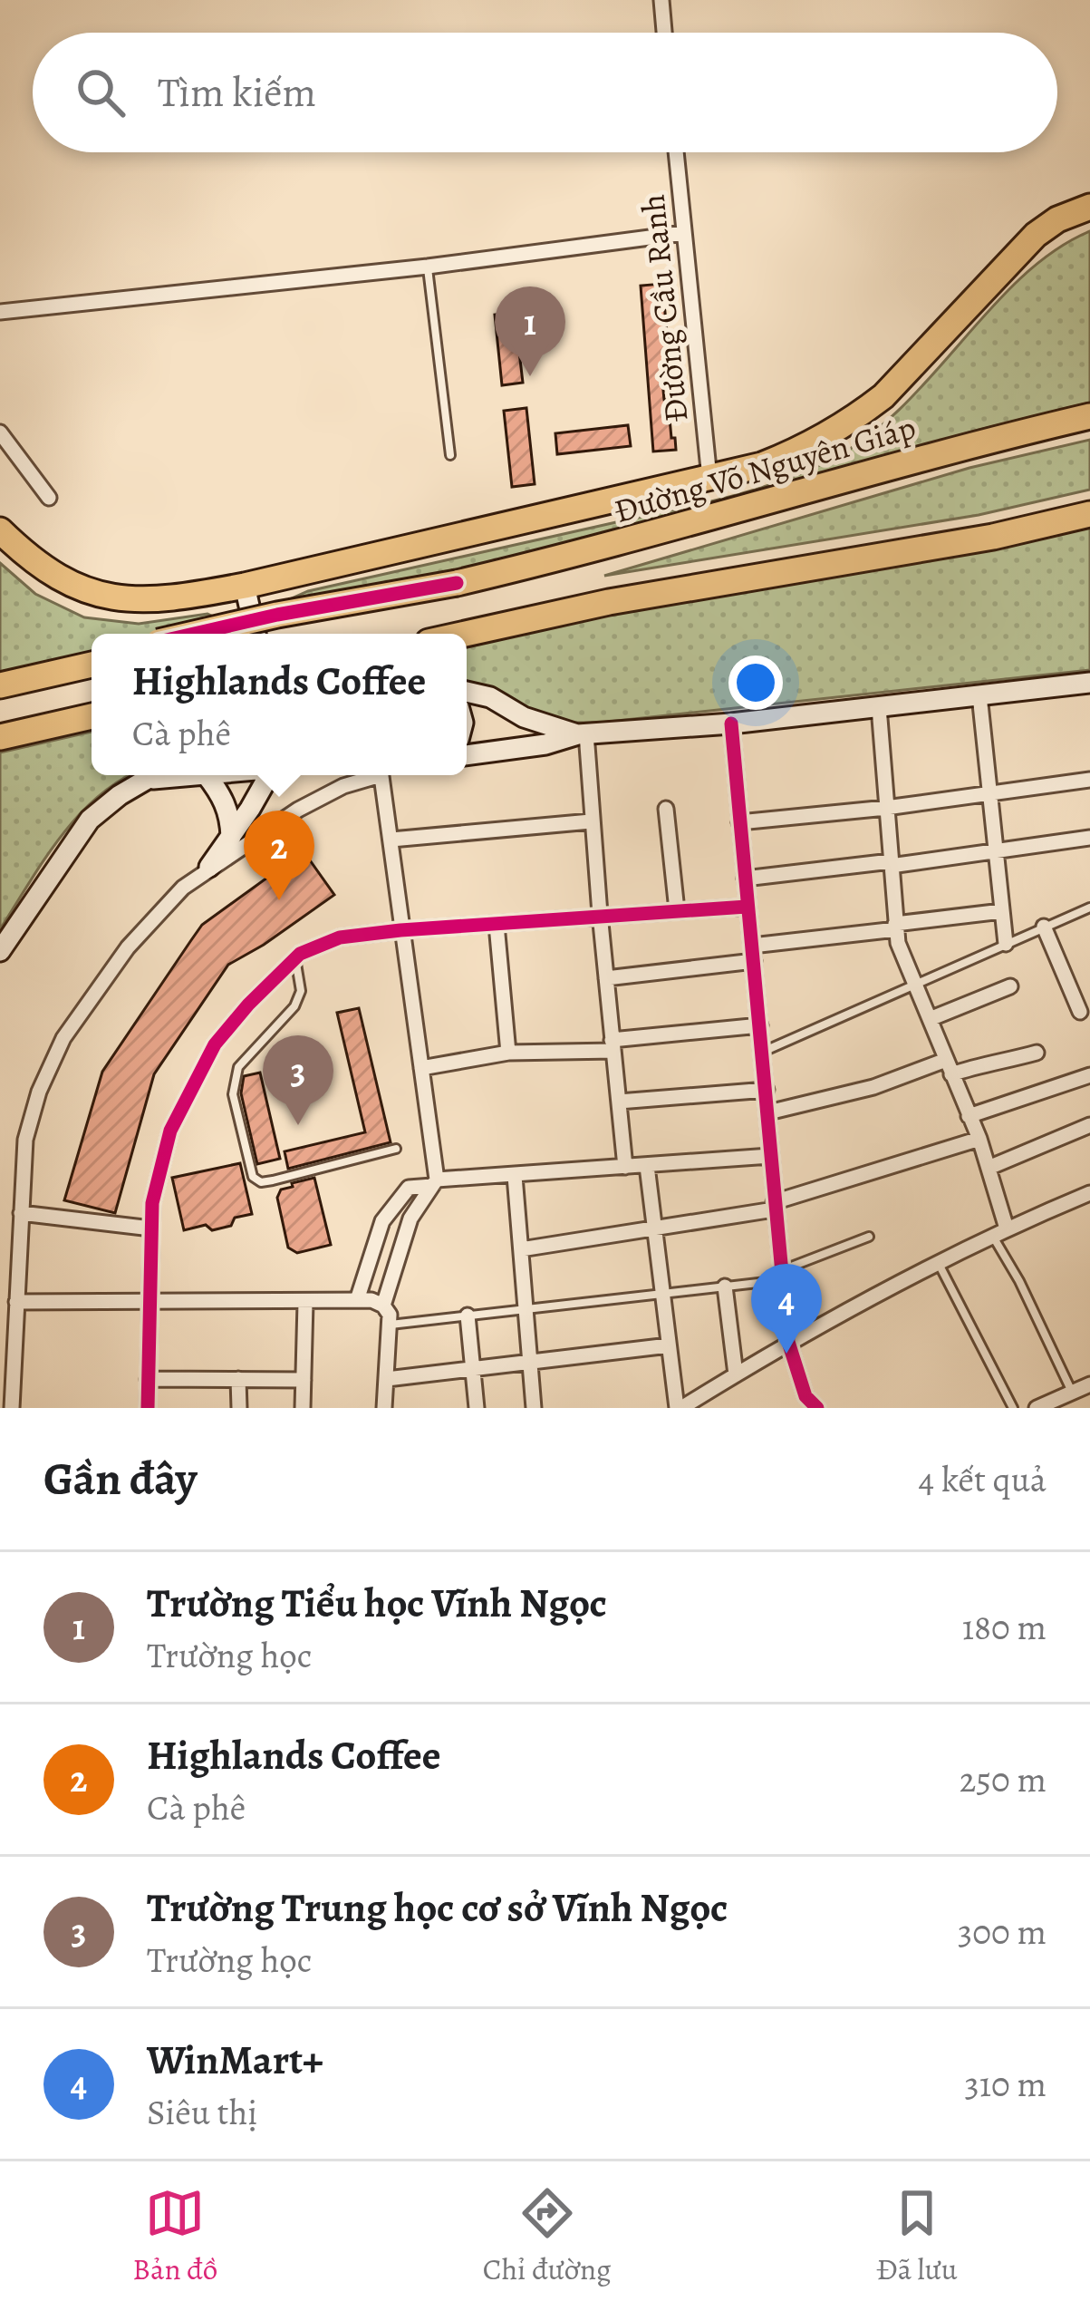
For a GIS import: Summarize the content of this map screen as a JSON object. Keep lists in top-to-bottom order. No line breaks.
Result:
{"streets":{"highway":["Đường Võ Nguyên Giáp"],"street":["Đường Cầu Ranh"]},"page":{"search":"Tìm kiếm","pins":["1","2","3","4"],"popup":["Highlands Coffee","Cà phê"],"heading":["Gần đây","4 kết quả"],"list":[{"mark":"1","name":"Trường Tiểu học Vĩnh Ngọc","note":"Trường học","value":"180 m"},{"mark":"2","name":"Highlands Coffee","note":"Cà phê","value":"250 m"},{"mark":"3","name":"Trường Trung học cơ sở Vĩnh Ngọc","note":"Trường học","value":"300 m"},{"mark":"4","name":"WinMart+","note":"Siêu thị","value":"310 m"}],"nav":["Bản đồ","Chỉ đường","Đã lưu"]}}
